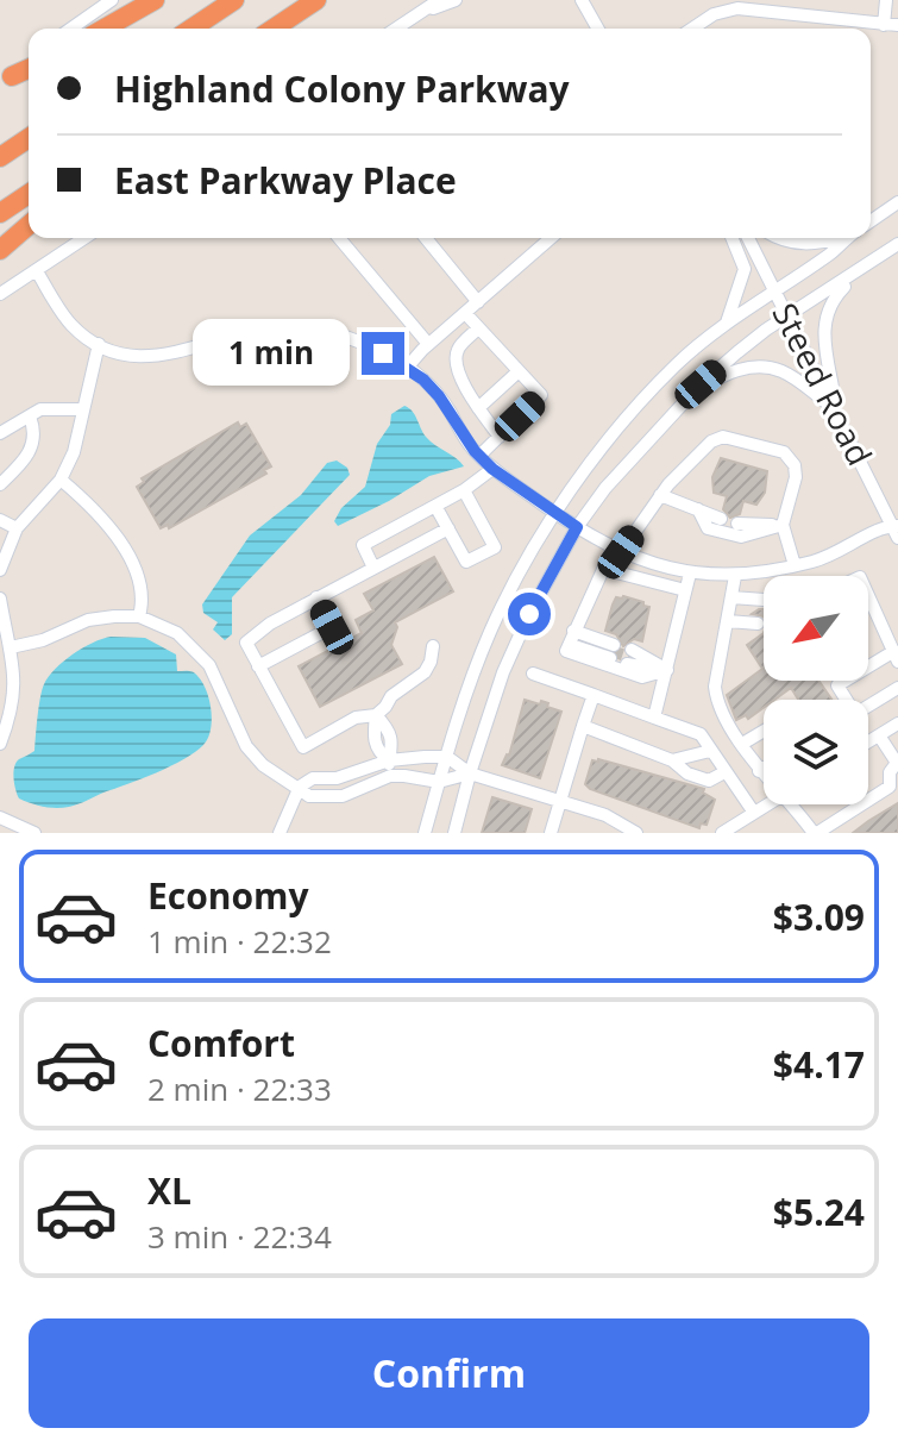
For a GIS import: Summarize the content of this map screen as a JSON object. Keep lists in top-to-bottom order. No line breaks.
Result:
{"streets":{"street":["Steed Road"]},"north":"bottom left","page":{"banner":["Highland Colony Parkway","East Parkway Place"],"bubble":"1 min","list":[{"name":"Economy","note":"1 min · 22:32","value":"$3.09"},{"name":"Comfort","note":"2 min · 22:33","value":"$4.17"},{"name":"XL","note":"3 min · 22:34","value":"$5.24"}],"buttons":"Confirm"}}
